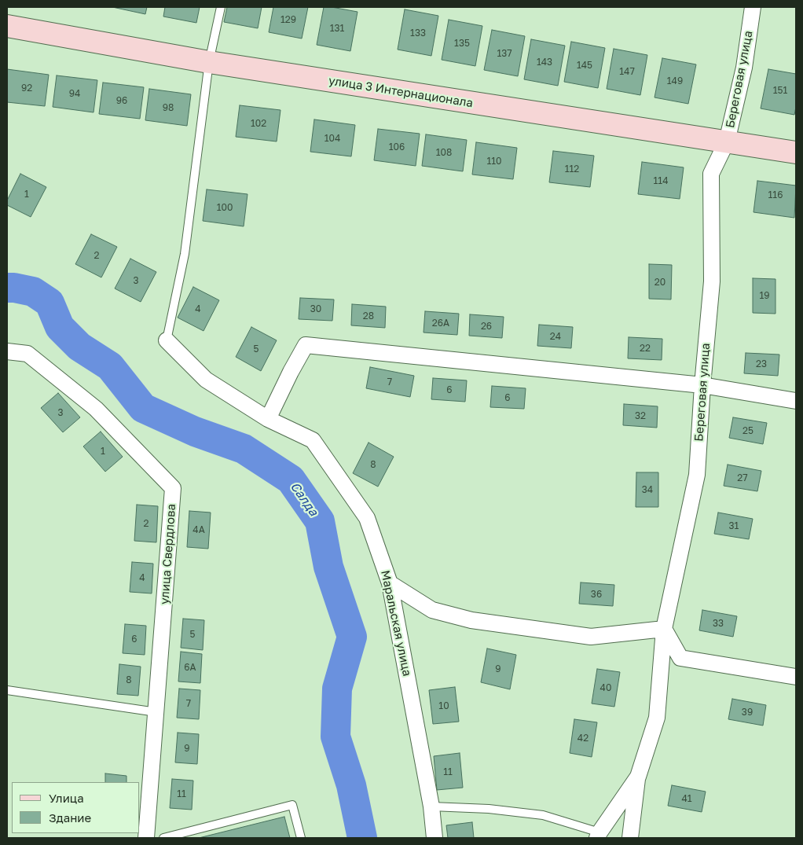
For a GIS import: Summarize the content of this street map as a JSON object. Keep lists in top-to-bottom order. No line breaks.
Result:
{"streets":{"main road":["улица 3 Интернационала"],"street":["Береговая улица","улица Свердлова","Маральская улица"]},"crossings":[["Береговая улица","улица 3 Интернационала"]],"water":["Салда"],"house_numbers":["129","131","133","135","137","143","145","147","149","92","151","94","96","98","102","104","106","108","110","112","114","1","116","100","2","3","20","19","4","30","28","26А","26","24","22","5","23","7","6","6","3","32","25","1","8","27","34","2","31","4А","4","36","33","5","6","6А","9","8","40","7","10","39","42","9","11","11","41"],"legend":["Улица","Здание"]}
